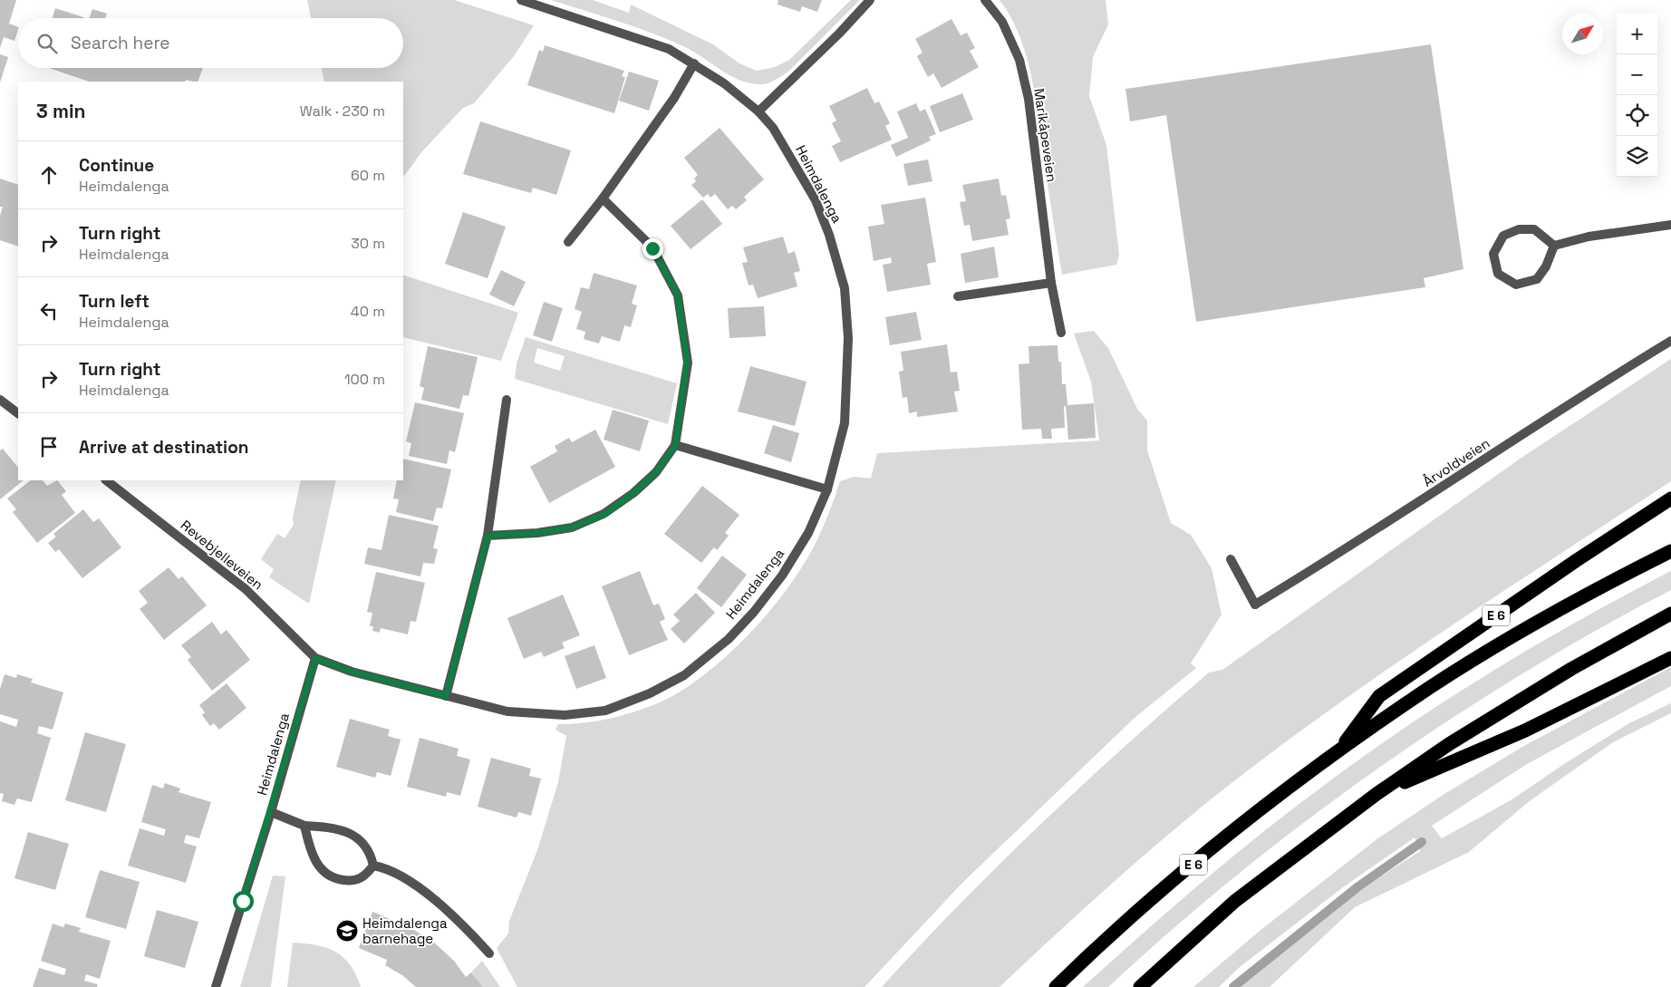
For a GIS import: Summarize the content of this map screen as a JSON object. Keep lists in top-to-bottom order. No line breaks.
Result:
{"streets":{"highway":["E 6"],"street":["Marikåpeveien","Heimdalenga","Årvoldveien","Revebjelleveien"]},"crossings":[["Heimdalenga","Revebjelleveien"]],"places":{"school or university":["Heimdalenga barnehage"]},"north":"top right","page":{"map_buttons":["+","−"],"search":"Search here","heading":["3 min","Walk · 230 m"],"list":[["Continue","Heimdalenga","60 m"],["Turn right","Heimdalenga","30 m"],["Turn left","Heimdalenga","40 m"],["Turn right","Heimdalenga","100 m"],"Arrive at destination"]}}
